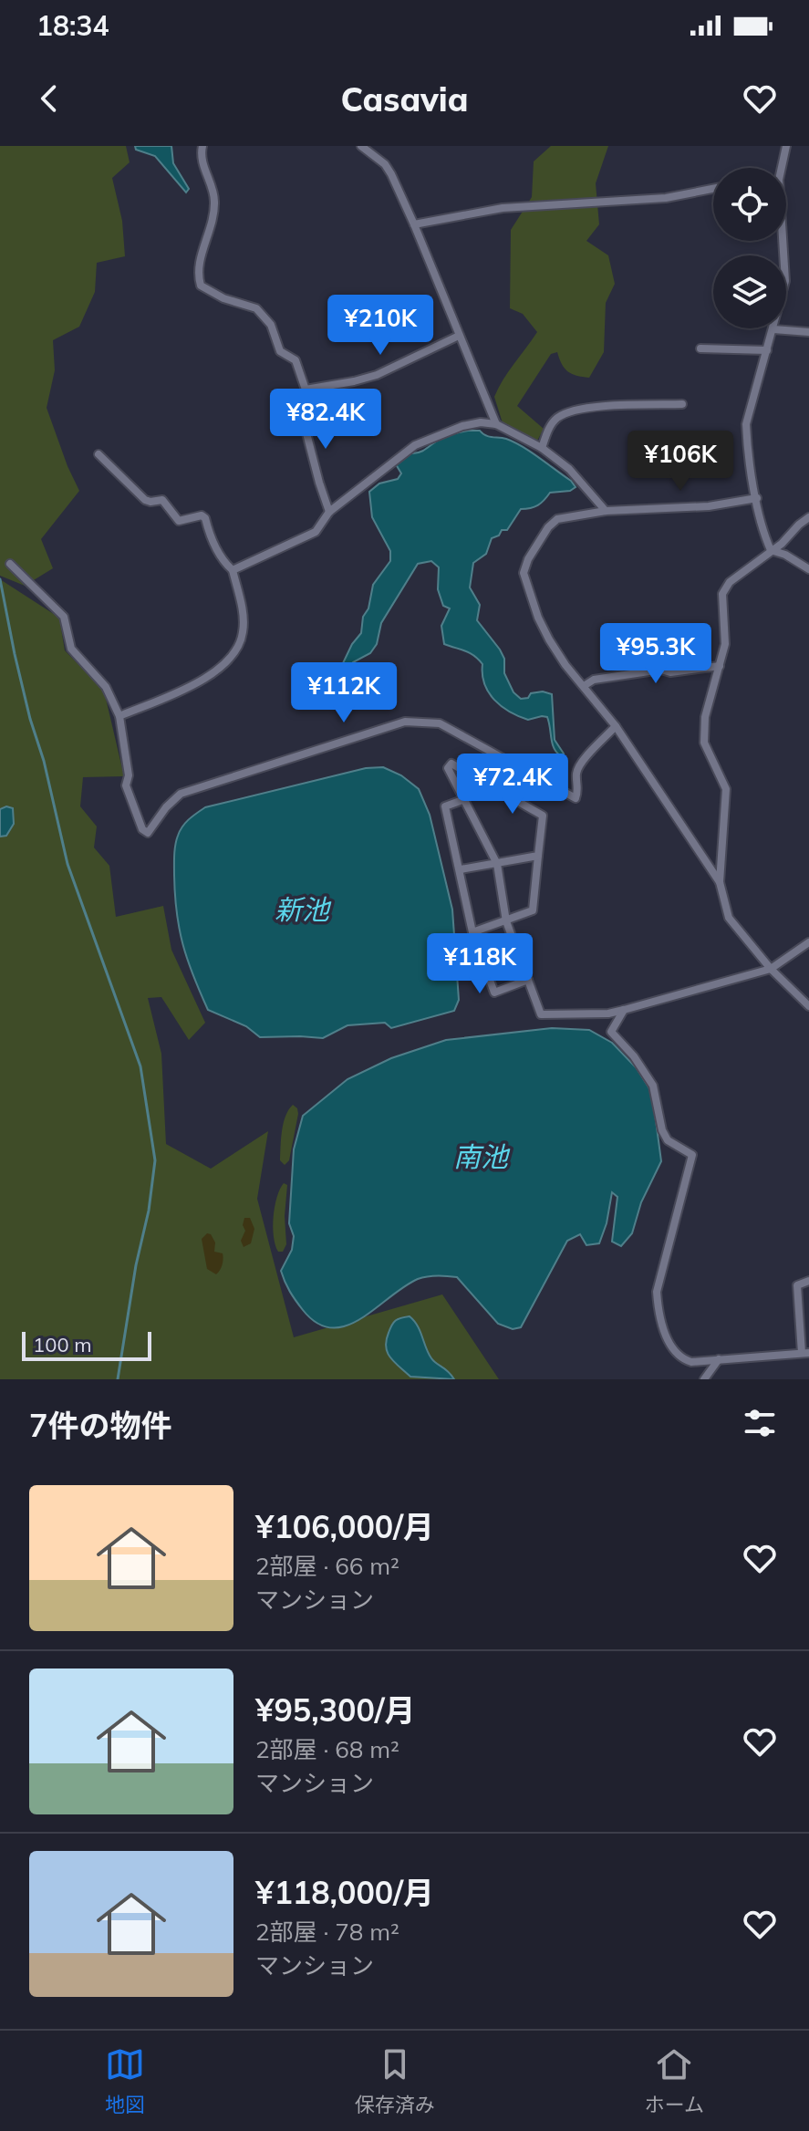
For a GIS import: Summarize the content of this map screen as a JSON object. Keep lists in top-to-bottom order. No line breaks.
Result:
{"water":["新池","南池"],"scale_bar":"100 m","page":{"status":"18:34","header":"Casavia","price":["¥210K","¥82.4K","¥106K","¥95.3K","¥112K","¥72.4K","¥118K"],"scale":"100 m","heading":"7件の物件","list":[{"name":"¥106,000/月","note":"2部屋 · 66 m² · マンション"},{"name":"¥95,300/月","note":"2部屋 · 68 m² · マンション"},{"name":"¥118,000/月","note":"2部屋 · 78 m² · マンション"}],"tabs":["地図","保存済み","ホーム"]}}
